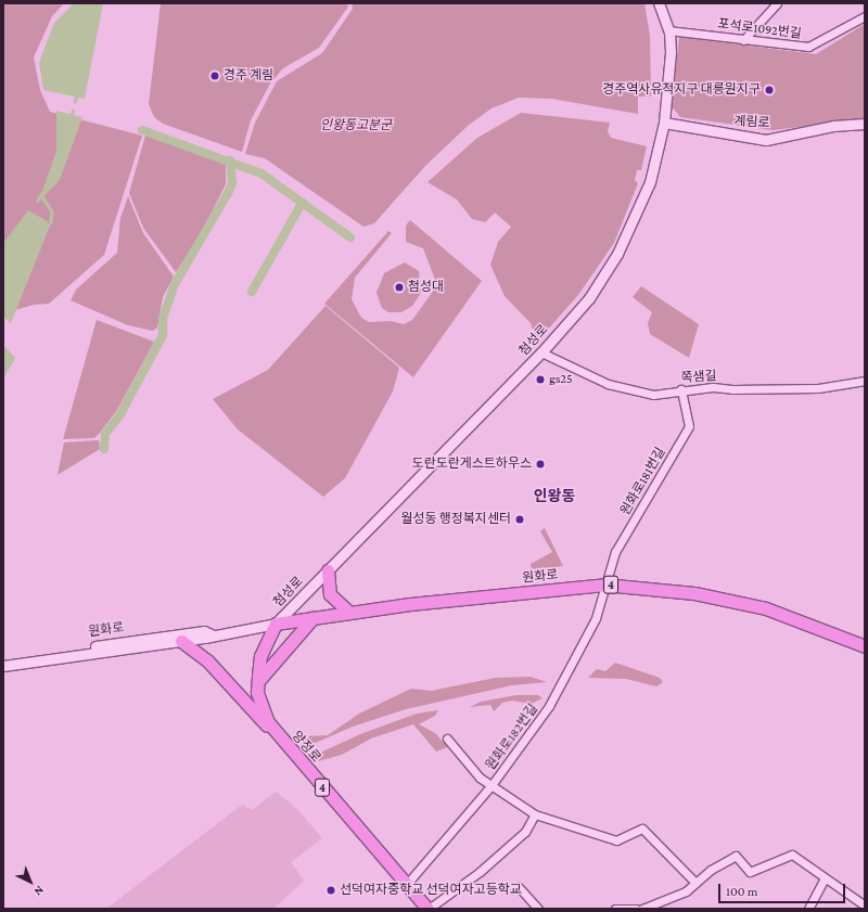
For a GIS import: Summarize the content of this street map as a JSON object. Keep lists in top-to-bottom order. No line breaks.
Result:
{"streets":{"main road":["원화로","4","양정로"],"street":["포석로1092번길","계림로","첨성로","쪽샘길","원화로181번길","원화로182번길"]},"crossings":[["포석로1092번길","첨성로"],["계림로","첨성로"],["첨성로","쪽샘길"],["첨성로","원화로"],["첨성로","양정로"],["쪽샘길","원화로181번길"],["원화로181번길","원화로"],["원화로181번길","원화로182번길"],["원화로","원화로182번길"],["원화로","양정로"],["원화로182번길","양정로"]],"districts":["인왕동"],"parks":["인왕동고분군"],"places":["경주 계림","경주역사유적지구 대릉원지구","첨성대","gs25","도란도란게스트하우스","월성동 행정복지센터","선덕여자중학교 선덕여자고등학교"],"scale_bar":"100 m","north":"bottom right"}
